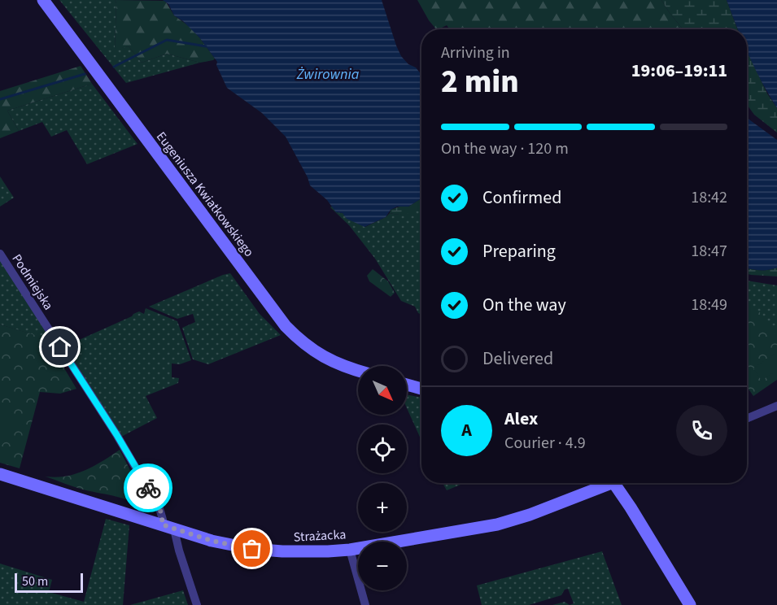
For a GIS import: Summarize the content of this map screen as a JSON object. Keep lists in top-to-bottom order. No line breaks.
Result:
{"streets":{"street":["Eugeniusza Kwiatkowskiego","Podmiejska","Strażacka"]},"crossings":[["Podmiejska","Strażacka"]],"water":["Żwirownia"],"scale_bar":"50 m","north":"bottom right","page":{"heading":["2 min","Arriving in","19:06–19:11"],"panel":["Alex","Courier · 4.9"],"bar":"On the way · 120 m","list":[["Confirmed","18:42"],["Preparing","18:47"],["On the way","18:49"],"Delivered"],"map_buttons":["+","−"],"round":"A","scale":"50 m"}}
